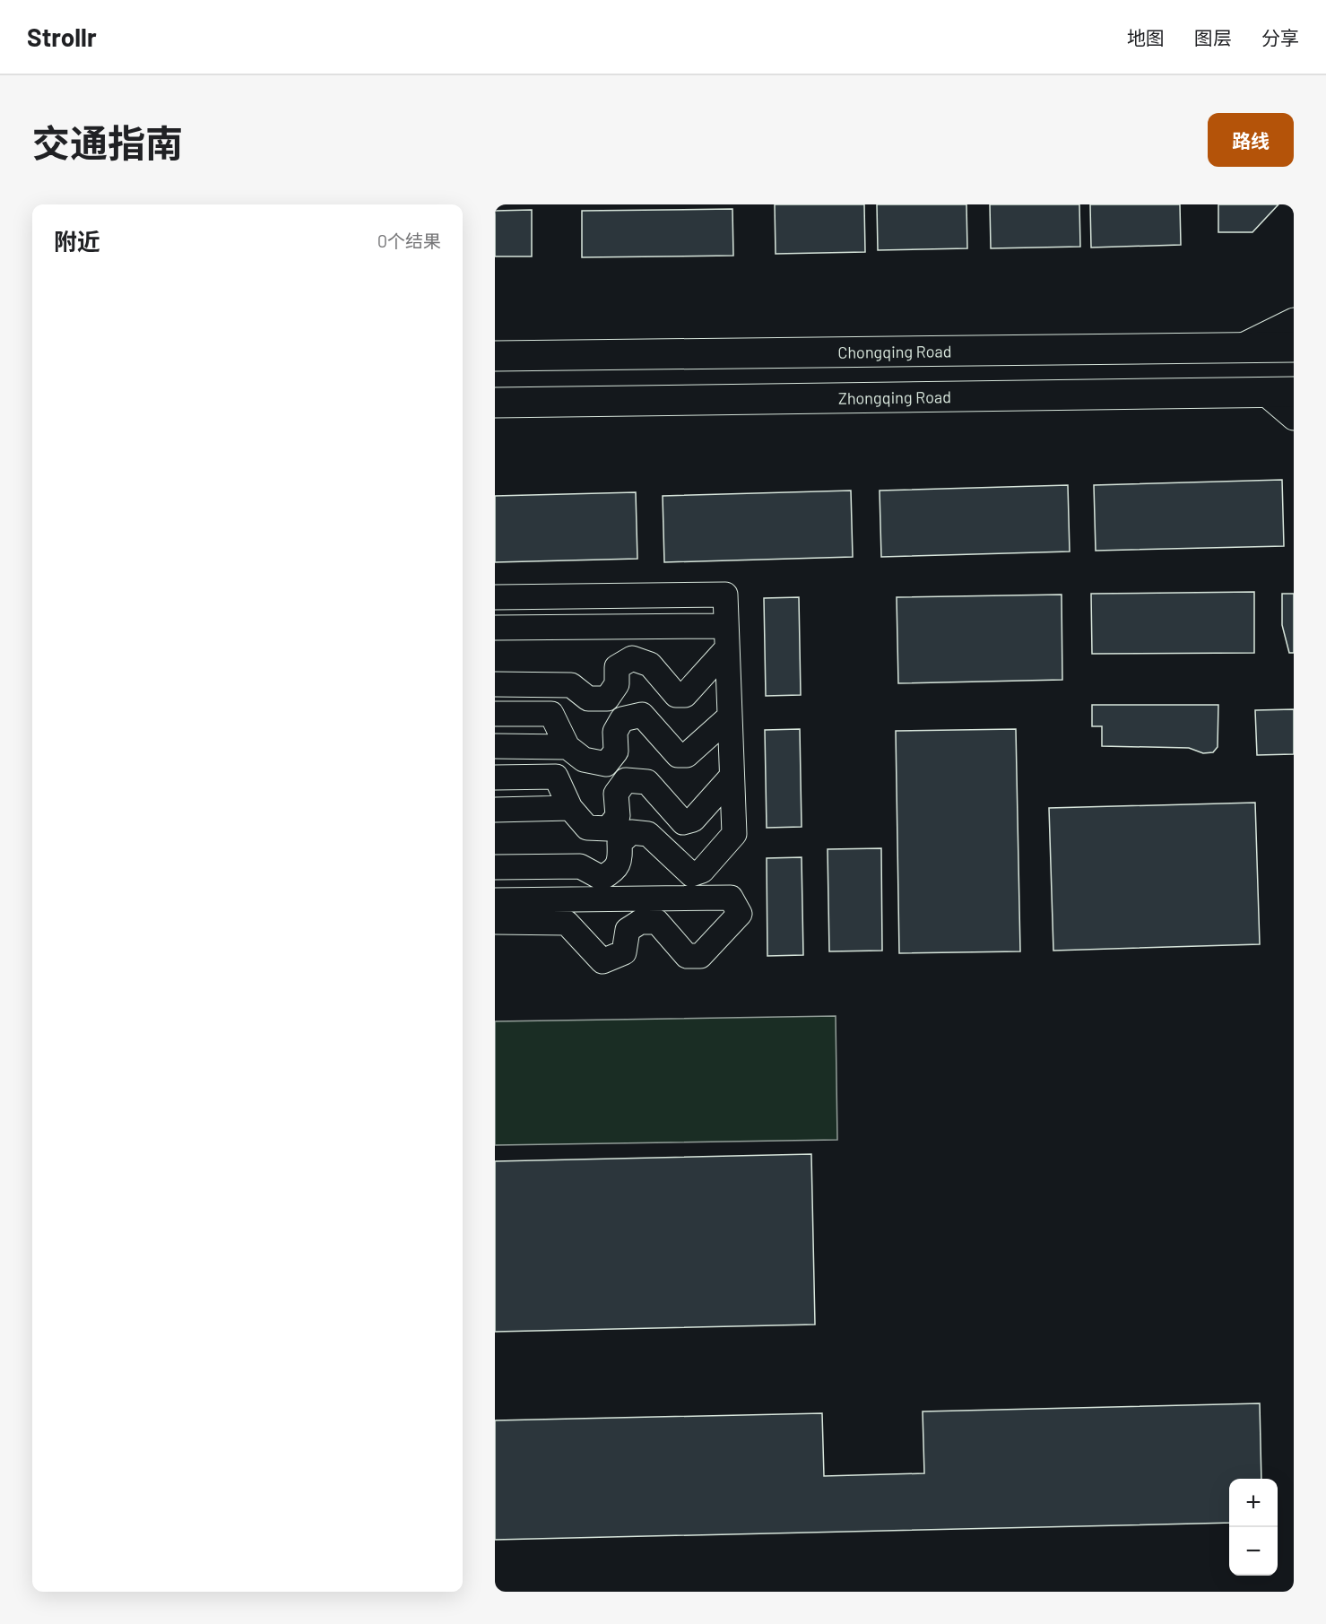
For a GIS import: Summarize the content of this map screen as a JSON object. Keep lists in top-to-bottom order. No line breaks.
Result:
{"streets":{"main road":["Chongqing Road","Zhongqing Road"]},"page":{"header":"Strollr","nav":["地图","图层","分享"],"title":"交通指南","buttons":"路线","heading":["附近","0个结果"],"map_buttons":["+","−"]}}
